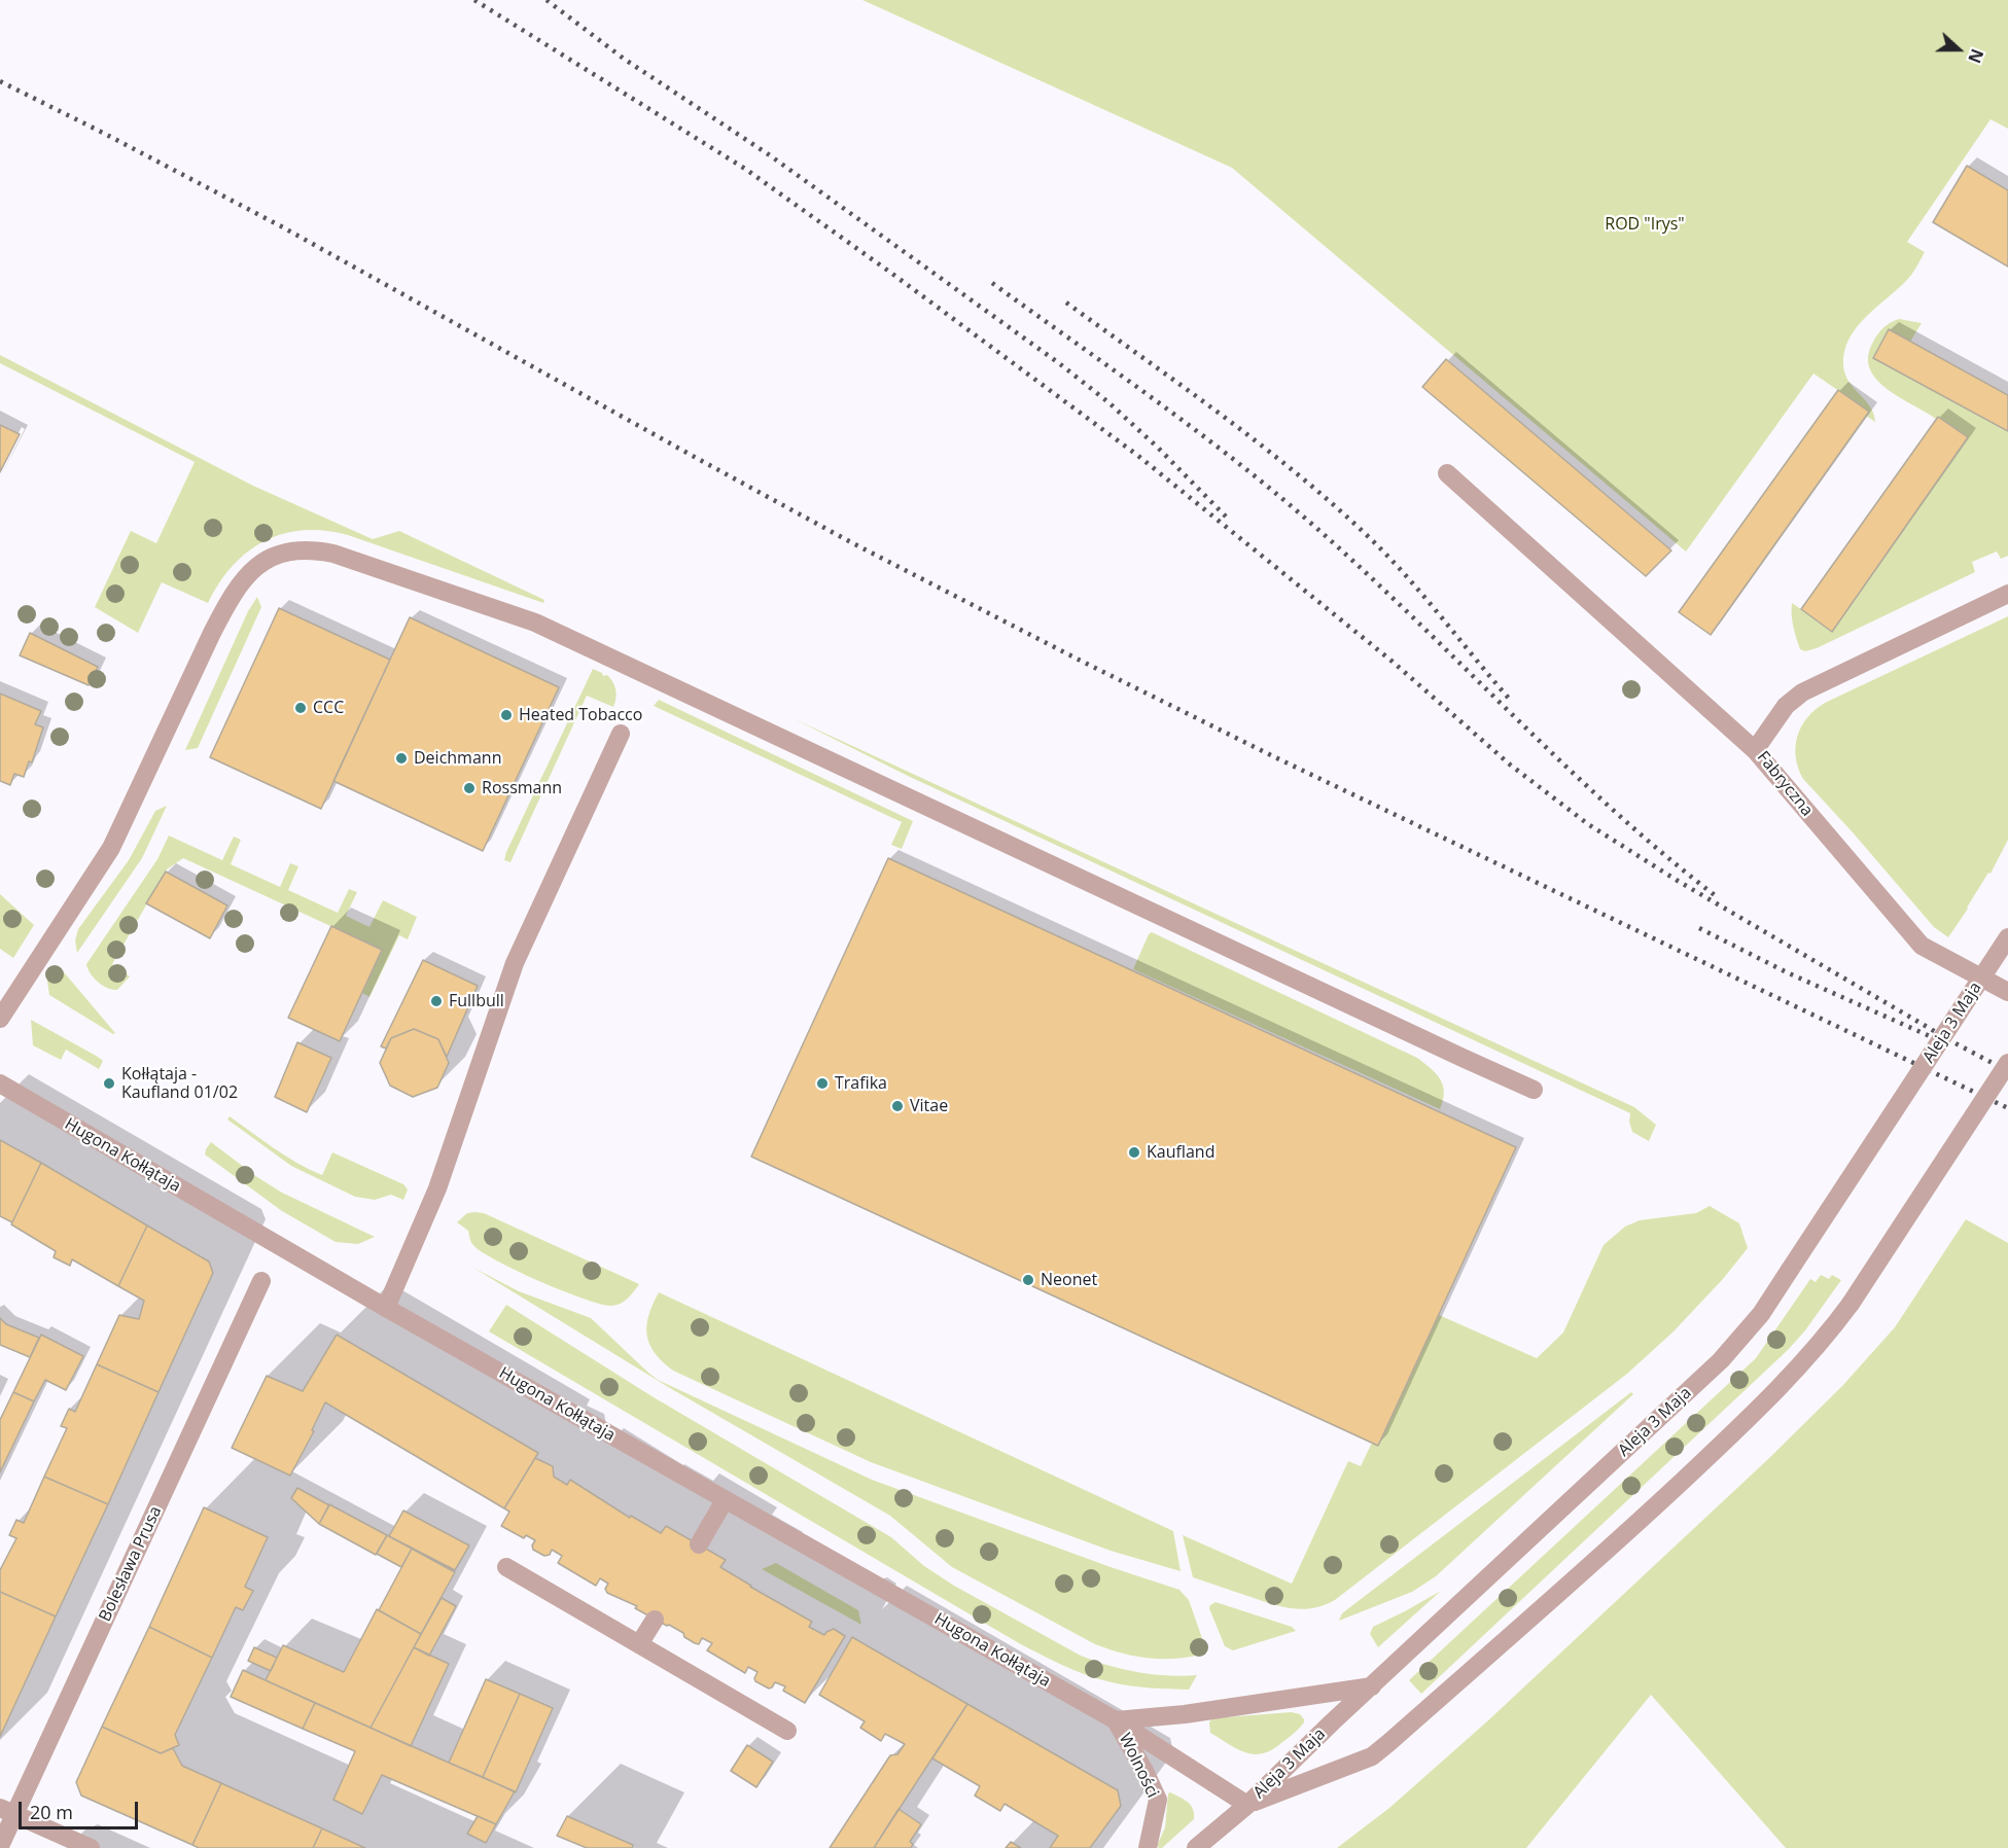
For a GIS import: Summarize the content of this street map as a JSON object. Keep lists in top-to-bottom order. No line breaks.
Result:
{"streets":{"street":["Fabryczna","Aleja 3 Maja","Hugona Kołłątaja","Bolesława Prusa","Wolności"]},"crossings":[["Aleja 3 Maja","Hugona Kołłątaja"],["Hugona Kołłątaja","Wolności"]],"parks":["ROD \"Irys\""],"places":["CCC","Heated Tobacco","Deichmann","Rossmann","Fullbull","Kołłątaja - Kaufland 01/02","Trafika","Vitae","Kaufland","Neonet"],"scale_bar":"20 m","north":"right"}
